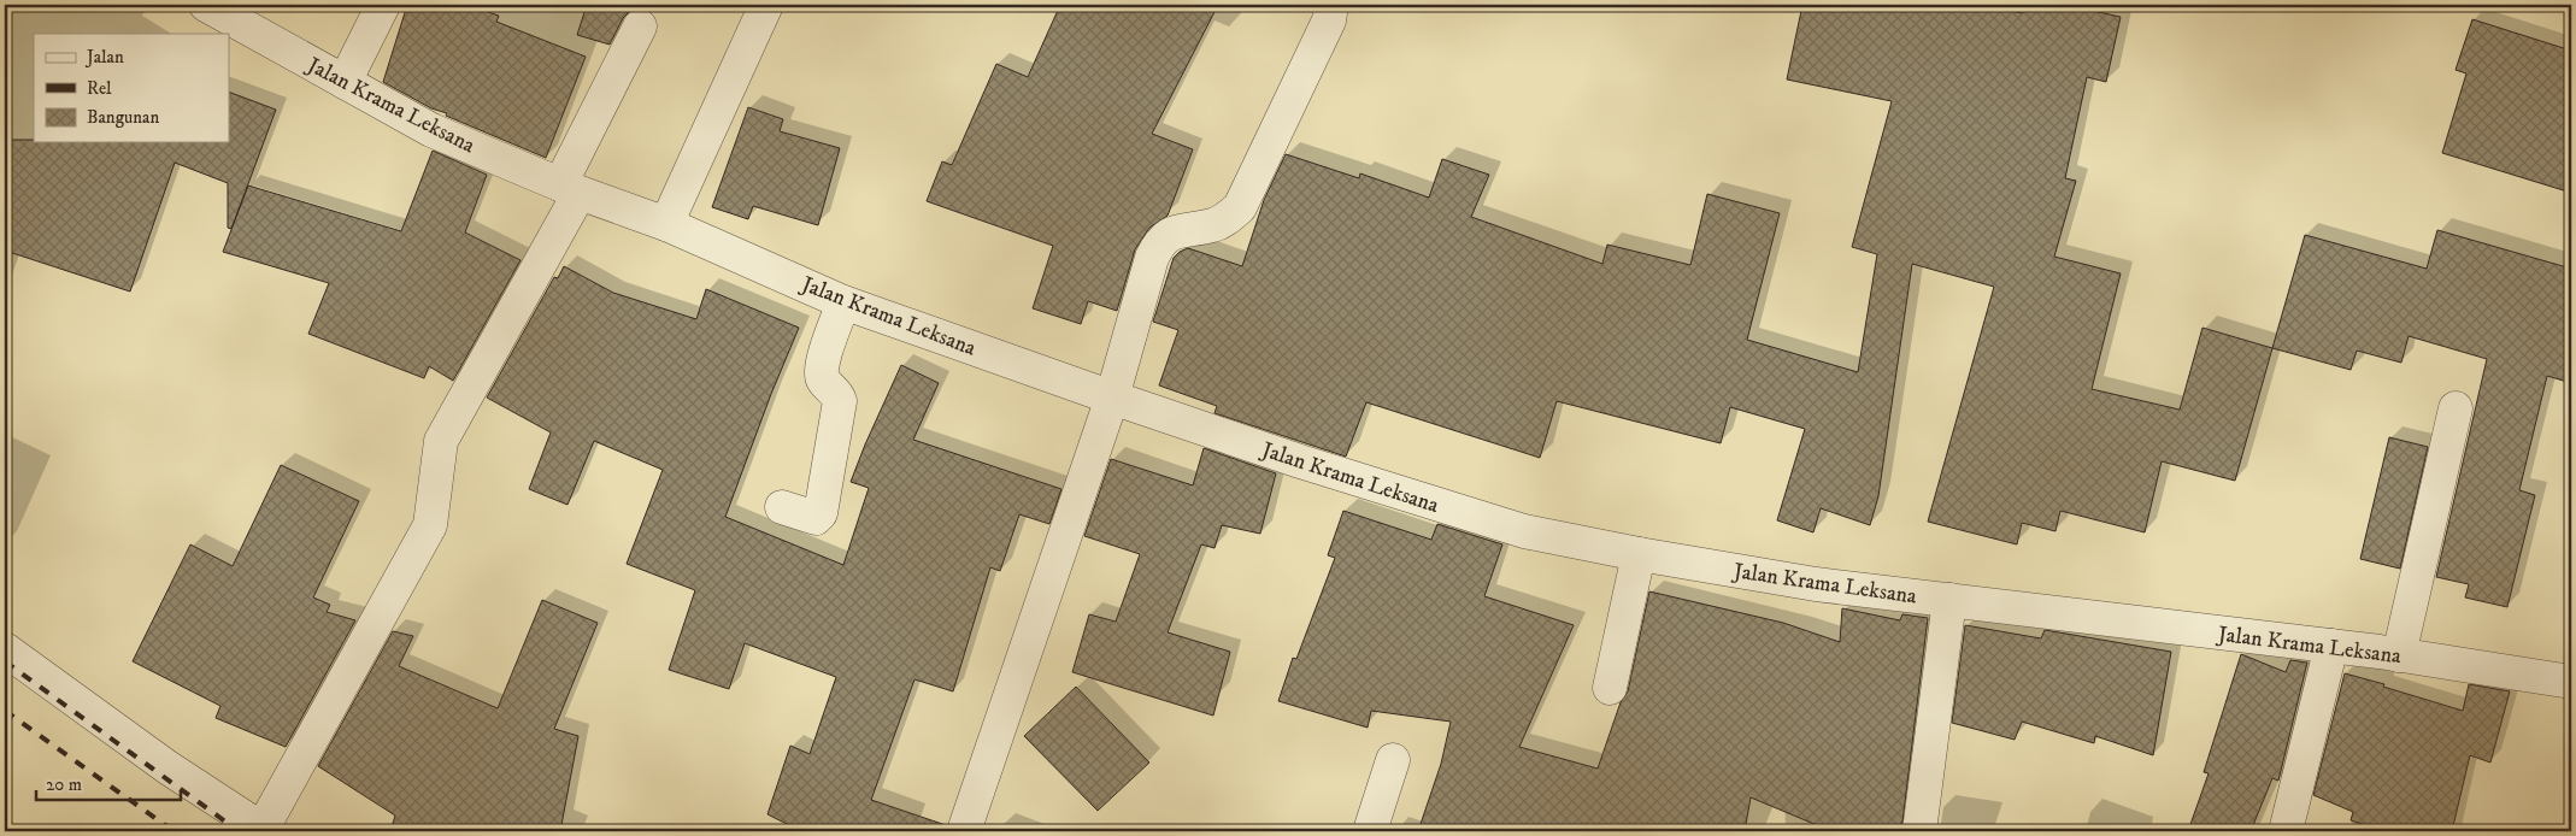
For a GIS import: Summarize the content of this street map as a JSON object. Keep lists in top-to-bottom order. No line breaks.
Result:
{"streets":{"street":["Jalan Krama Leksana"]},"legend":["Jalan","Rel","Bangunan"],"scale_bar":"20 m"}
